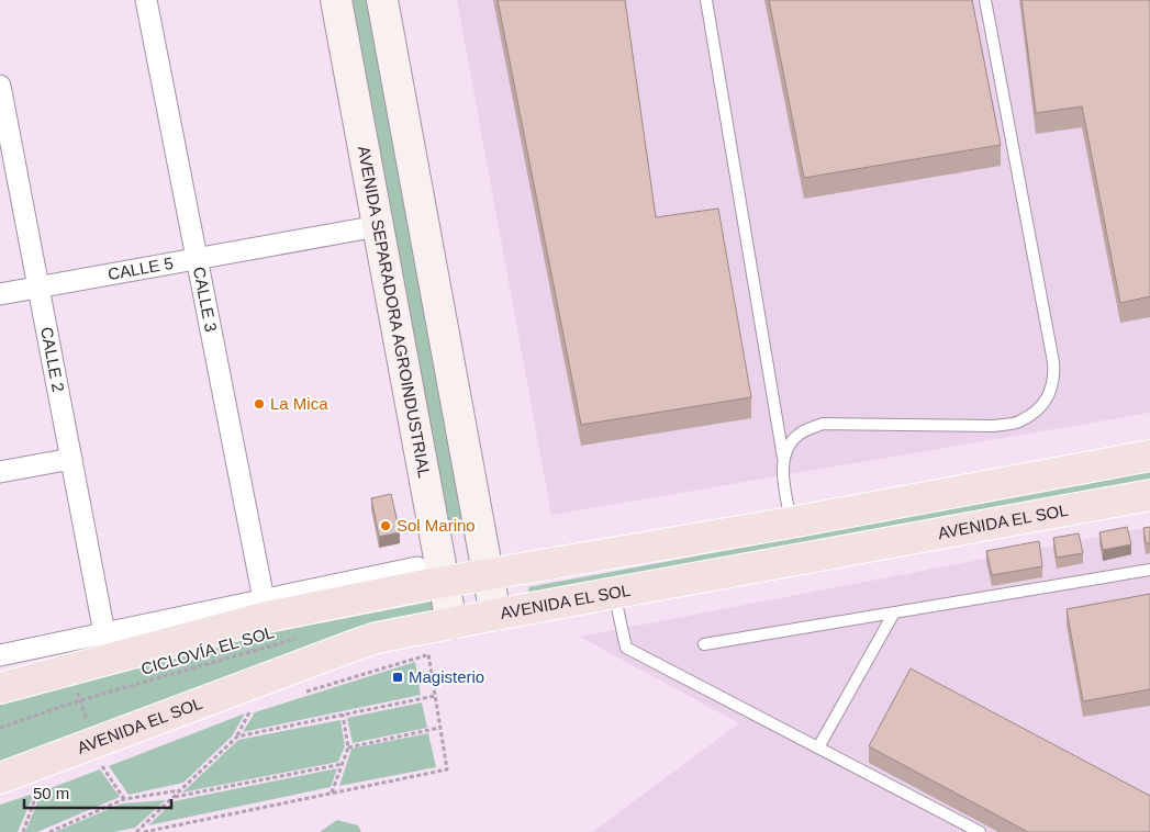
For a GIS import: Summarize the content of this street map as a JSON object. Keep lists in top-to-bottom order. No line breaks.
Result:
{"streets":{"main road":["AVENIDA EL SOL"],"street":["CALLE 5","CALLE 3","AVENIDA SEPARADORA AGROINDUSTRIAL","CALLE 2"],"path":["CICLOVÍA EL SOL"]},"crossings":[["CALLE 5","CALLE 3"],["CALLE 5","AVENIDA SEPARADORA AGROINDUSTRIAL"],["CALLE 5","CALLE 2"],["AVENIDA SEPARADORA AGROINDUSTRIAL","AVENIDA EL SOL"]],"places":{"other":["La Mica","Sol Marino"],"transit":["Magisterio"]},"scale_bar":"50 m"}
